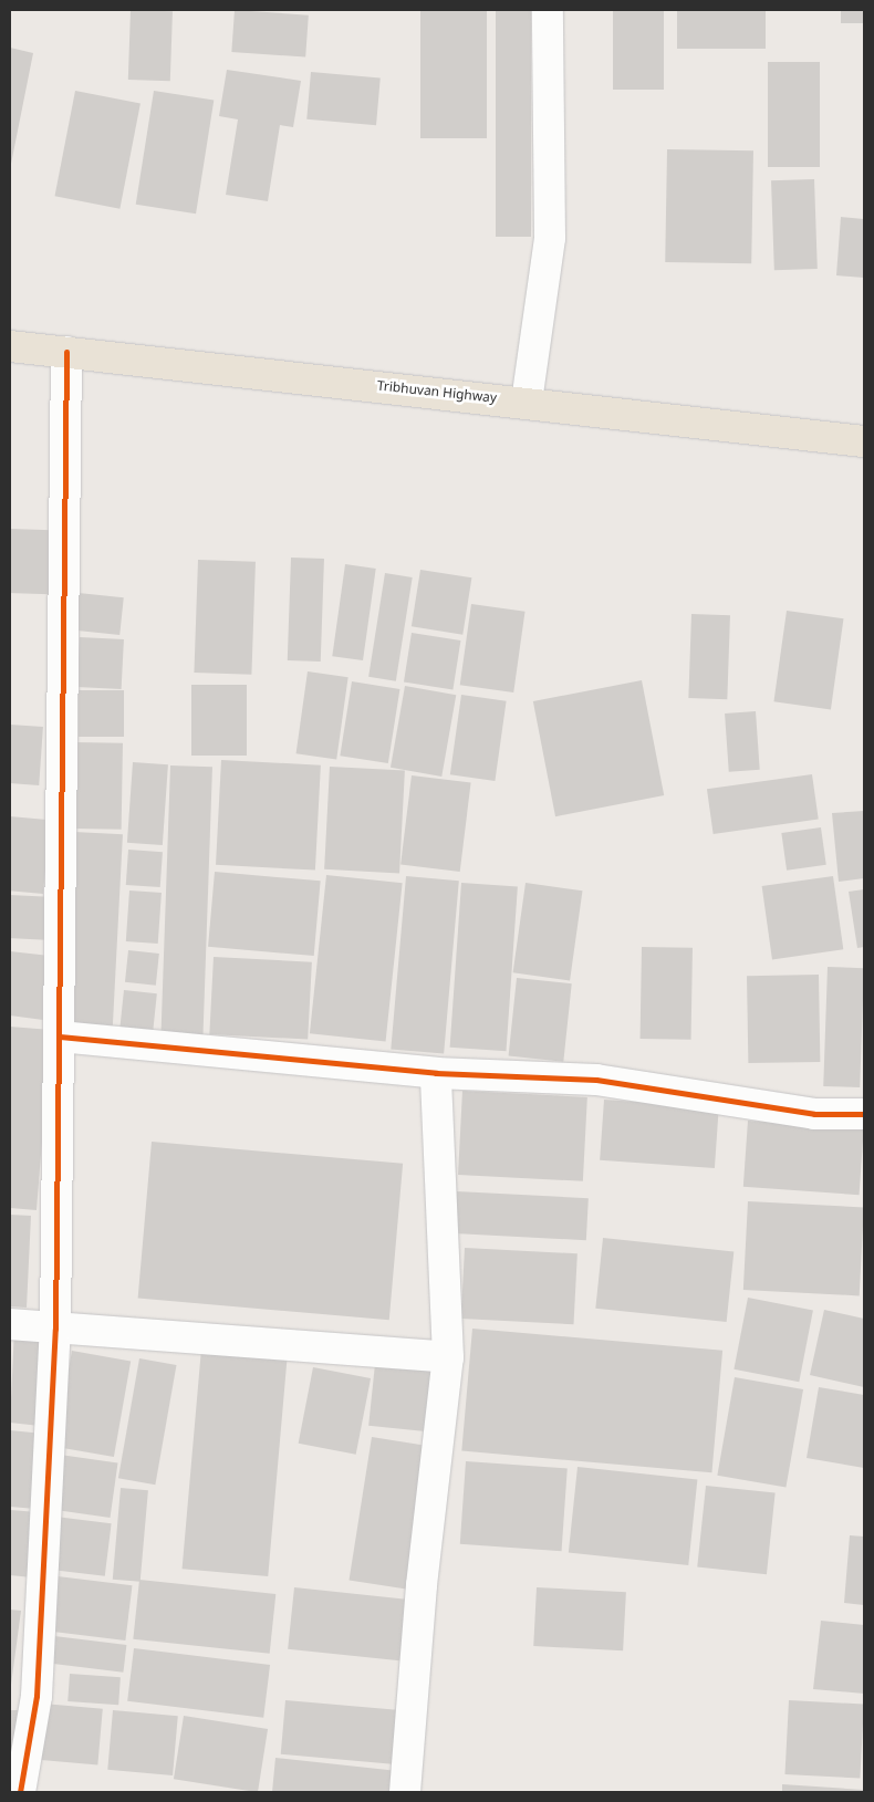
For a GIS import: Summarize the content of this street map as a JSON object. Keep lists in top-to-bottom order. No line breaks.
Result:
{"streets":{"highway":["Tribhuvan Highway"]}}
